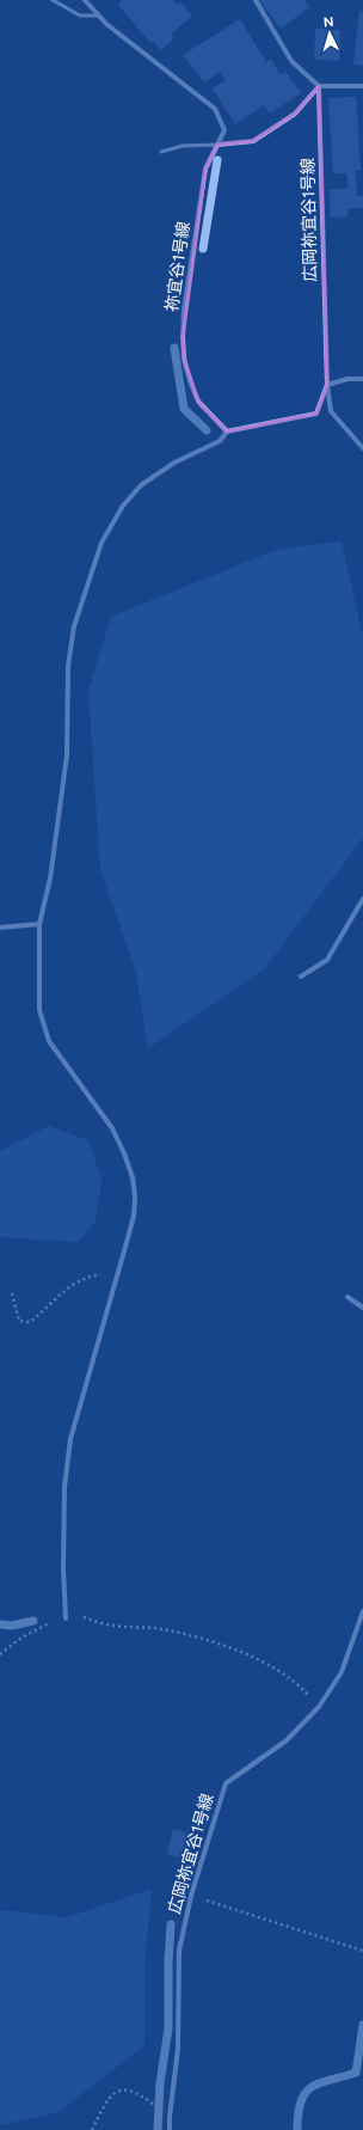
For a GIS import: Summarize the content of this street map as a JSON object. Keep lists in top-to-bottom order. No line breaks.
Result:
{"streets":{"street":["広岡祢宜谷1号線","祢宜谷1号線"]},"north":"top"}
